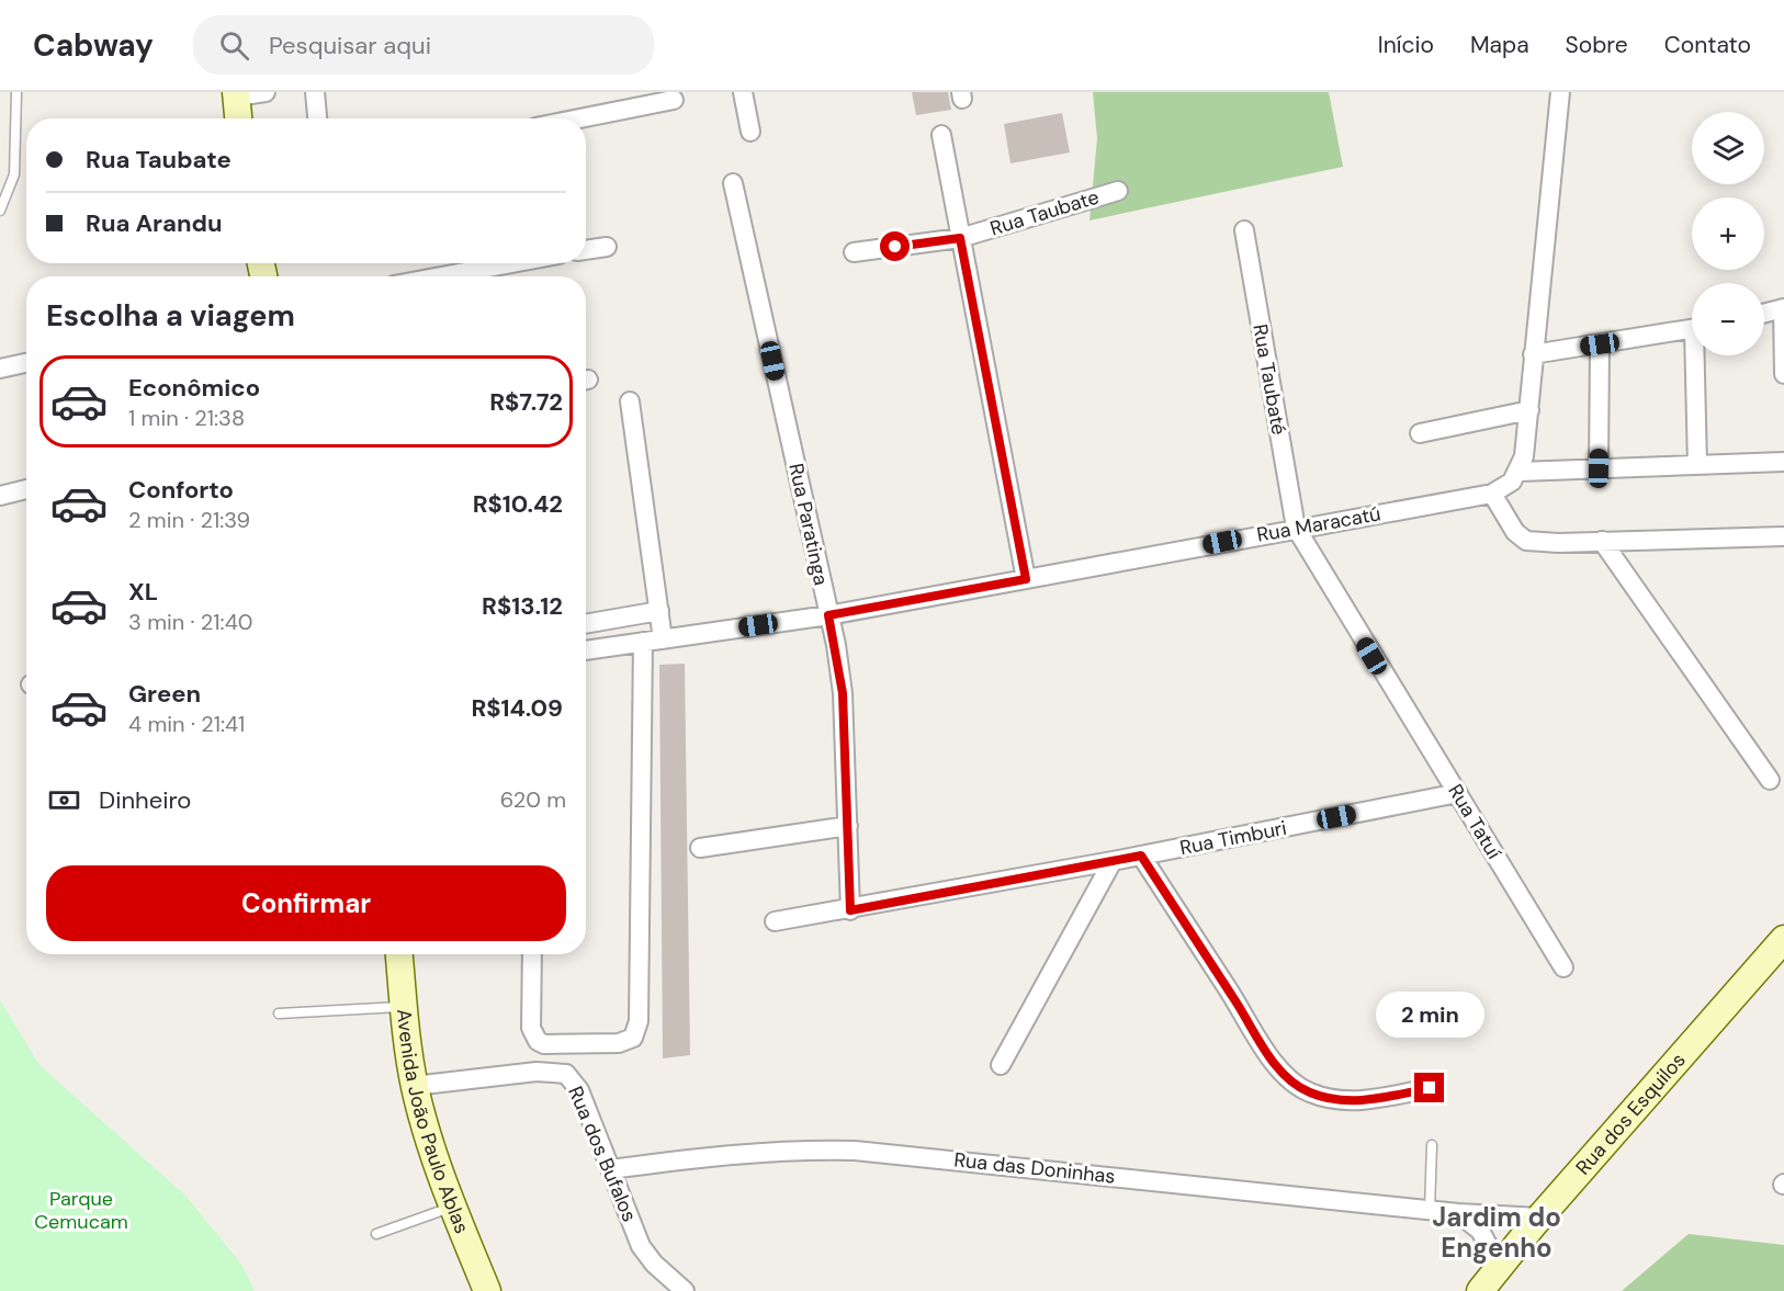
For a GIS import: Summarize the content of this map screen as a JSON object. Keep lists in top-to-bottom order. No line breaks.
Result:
{"streets":{"street":["Rua Taubate","Rua Taubaté","Rua Paratinga","Rua Maracatú","Rua Tatuí","Rua Timburi","Rua dos Esquilos","Avenida João Paulo Ablas","Rua dos Bufalos","Rua das Doninhas"]},"crossings":[["Rua Taubaté","Rua Maracatú"],["Rua Taubaté","Rua Tatuí"],["Rua Paratinga","Rua Maracatú"],["Rua Paratinga","Rua Timburi"],["Rua Maracatú","Rua Tatuí"],["Rua Tatuí","Rua Timburi"],["Rua dos Esquilos","Rua das Doninhas"],["Avenida João Paulo Ablas","Rua dos Bufalos"],["Rua dos Bufalos","Rua das Doninhas"]],"districts":["Jardim do Engenho"],"parks":["Parque Cemucam"],"page":{"header":"Cabway","search":"Pesquisar aqui","nav":["Início","Mapa","Sobre","Contato"],"map_buttons":["+","−"],"banner":["Rua Taubate","Rua Arandu"],"heading":"Escolha a viagem","list":[{"name":"Econômico","note":"1 min · 21:38","value":"R$7.72"},{"name":"Conforto","note":"2 min · 21:39","value":"R$10.42"},{"name":"XL","note":"3 min · 21:40","value":"R$13.12"},{"name":"Green","note":"4 min · 21:41","value":"R$14.09"}],"pay":["Dinheiro","620 m"],"buttons":"Confirmar","bubble":"2 min"}}
